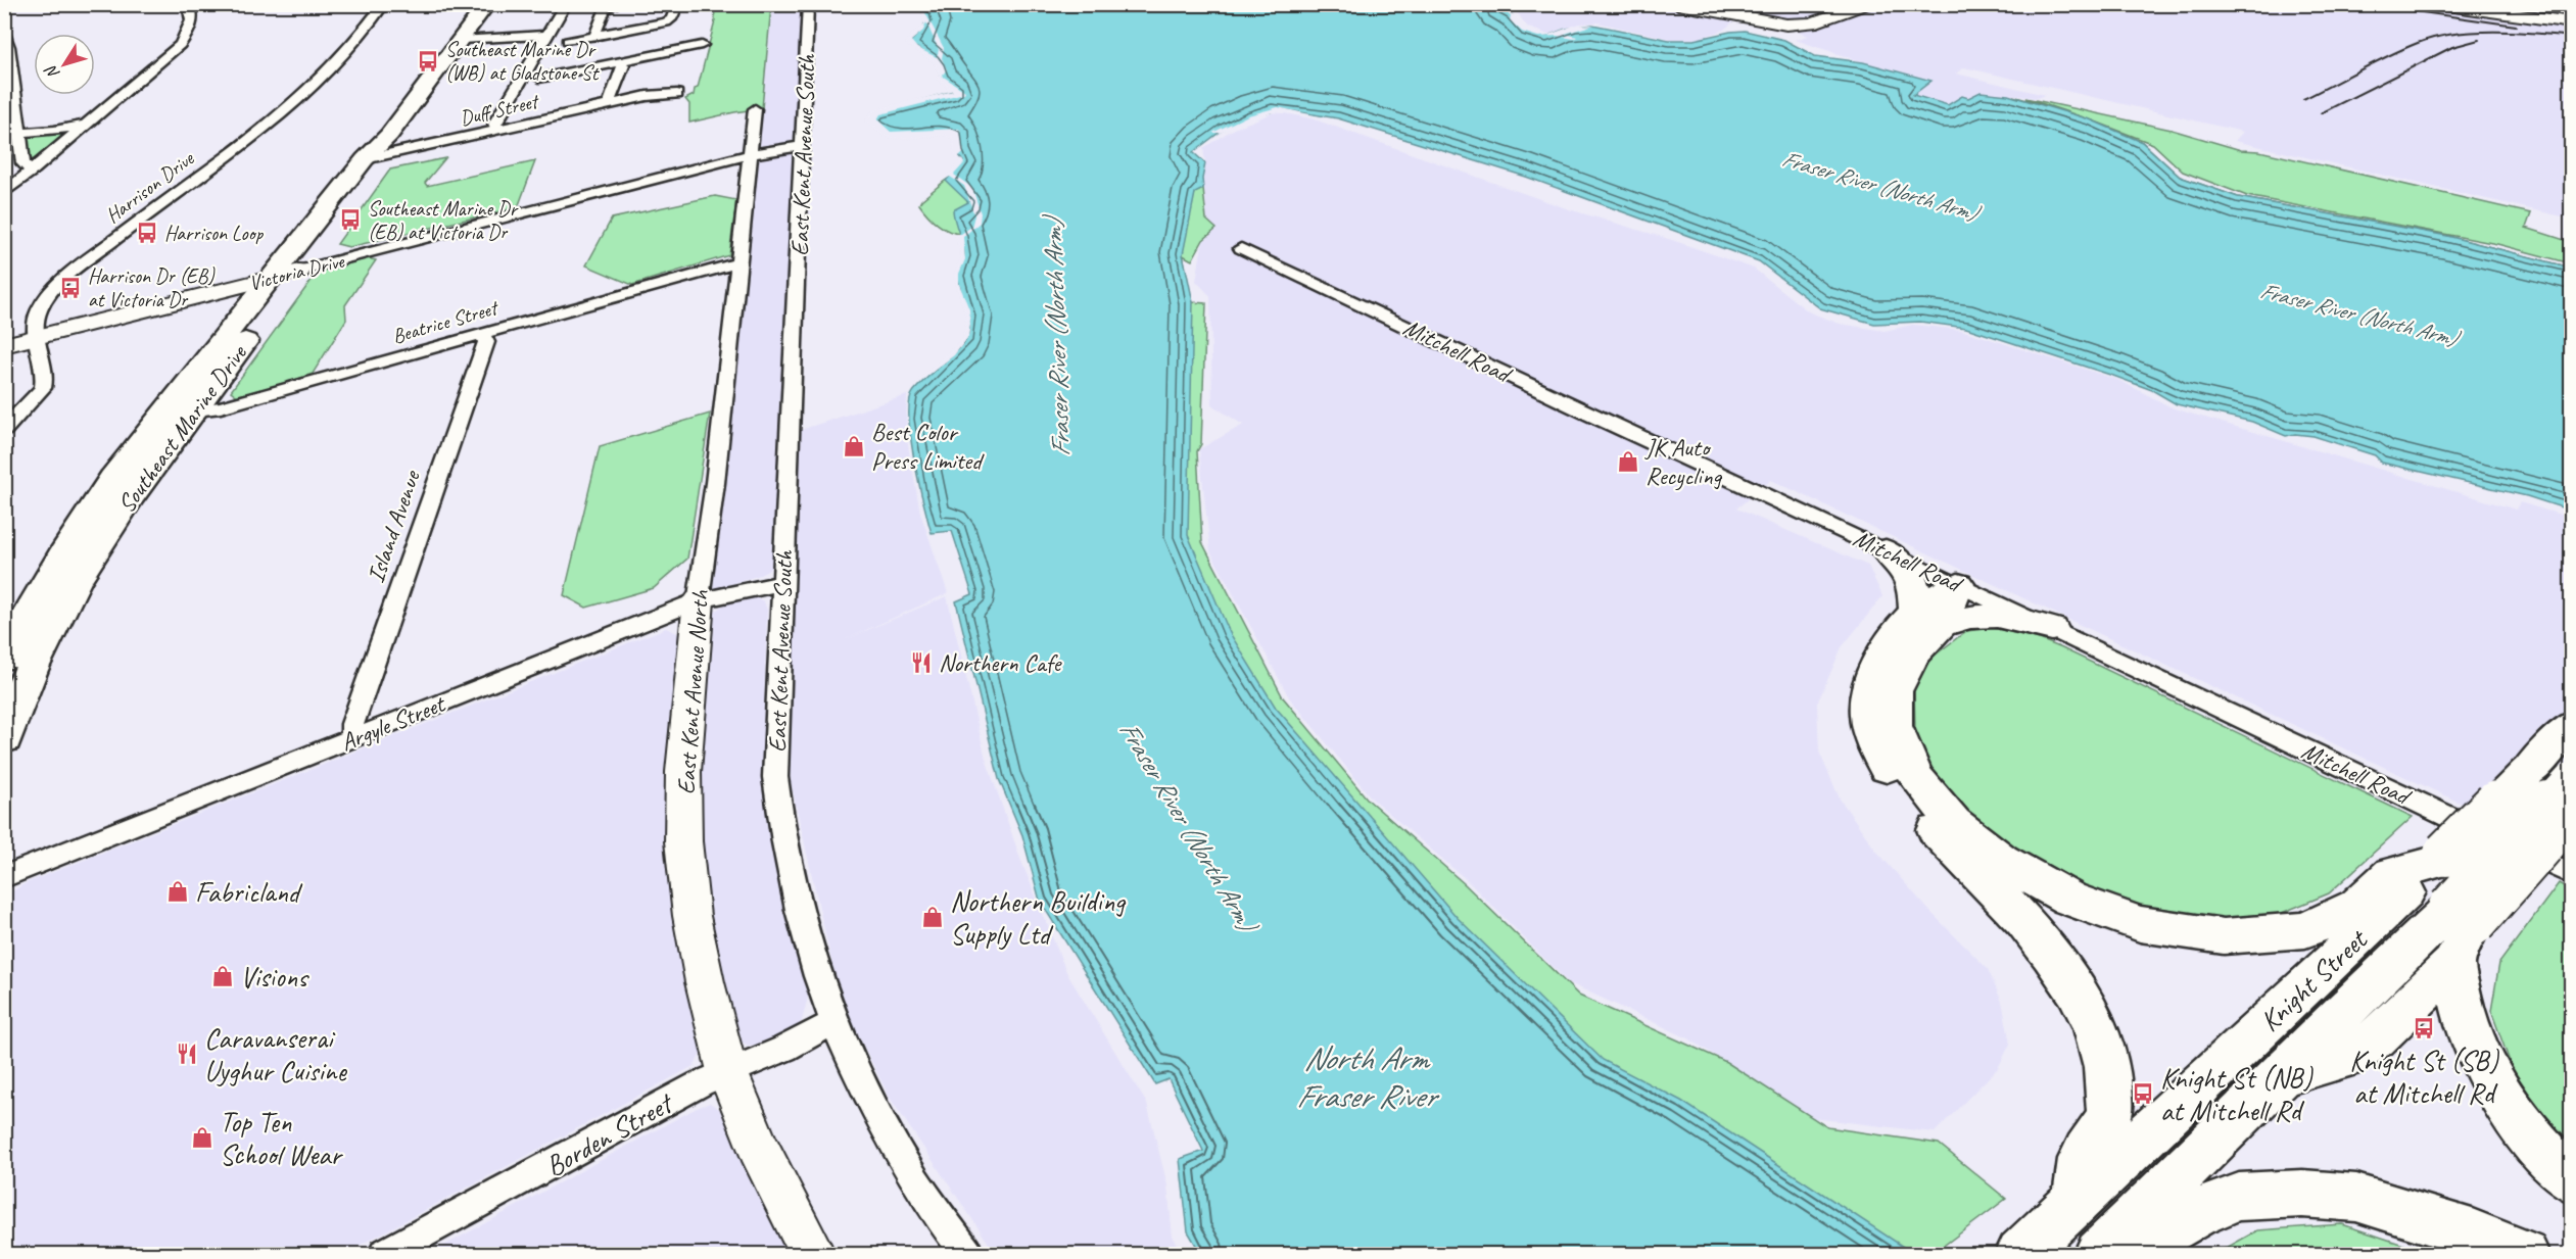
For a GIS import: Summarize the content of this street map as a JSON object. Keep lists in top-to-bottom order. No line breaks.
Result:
{"streets":{"main road":["Southeast Marine Drive","Knight Street"],"street":["Duff Street","East Kent Avenue South","Harrison Drive","Victoria Drive","Beatrice Street","Mitchell Road","Island Avenue","East Kent Avenue North","Argyle Street","Borden Street"]},"crossings":[["Duff Street","Southeast Marine Drive"],["East Kent Avenue South","Victoria Drive"],["East Kent Avenue South","Argyle Street"],["East Kent Avenue South","Borden Street"],["Harrison Drive","Victoria Drive"],["Victoria Drive","Southeast Marine Drive"],["Victoria Drive","East Kent Avenue North"],["Beatrice Street","Southeast Marine Drive"],["Beatrice Street","Island Avenue"],["Beatrice Street","East Kent Avenue North"],["Island Avenue","Argyle Street"],["East Kent Avenue North","Argyle Street"],["East Kent Avenue North","Borden Street"]],"water":["Fraser River (North Arm)","North Arm Fraser River"],"places":{"bus stop":["Southeast Marine Dr (WB) at Gladstone St","Southeast Marine Dr (EB) at Victoria Dr","Harrison Loop","Harrison Dr (EB) at Victoria Dr","Knight St (SB) at Mitchell Rd","Knight St (NB) at Mitchell Rd"],"shop":["Best Color Press Limited","JK Auto Recycling","Fabricland","Northern Building Supply Ltd","Visions","Top Ten School Wear"],"restaurant":["Northern Cafe","Caravanserai Uyghur Cuisine"]},"north":"bottom left"}
